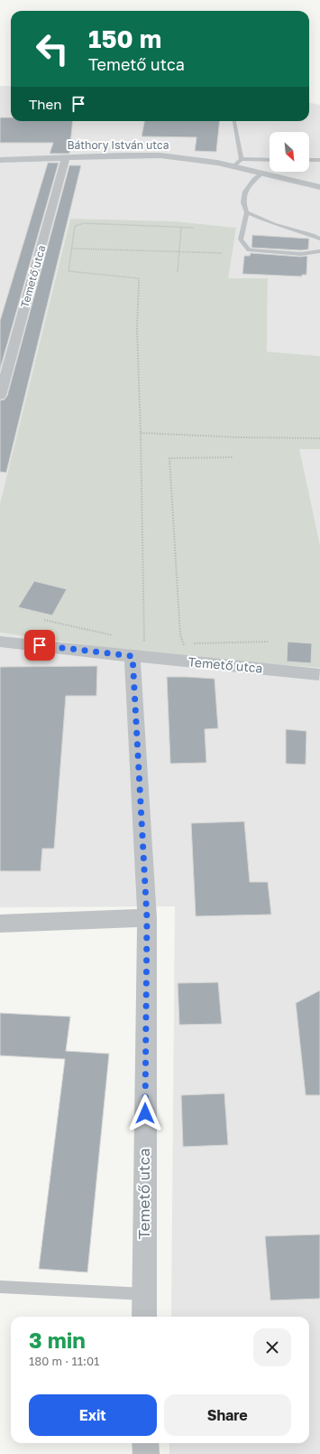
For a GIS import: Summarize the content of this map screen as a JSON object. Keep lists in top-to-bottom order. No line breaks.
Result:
{"streets":{"street":["Báthory István utca","Temető utca"]},"crossings":[["Báthory István utca","Temető utca"]],"north":"bottom right","page":{"turn":["150 m","Temető utca"],"then":"Then","heading":["3 min","180 m · 11:01"],"buttons":["Exit","Share"]}}
